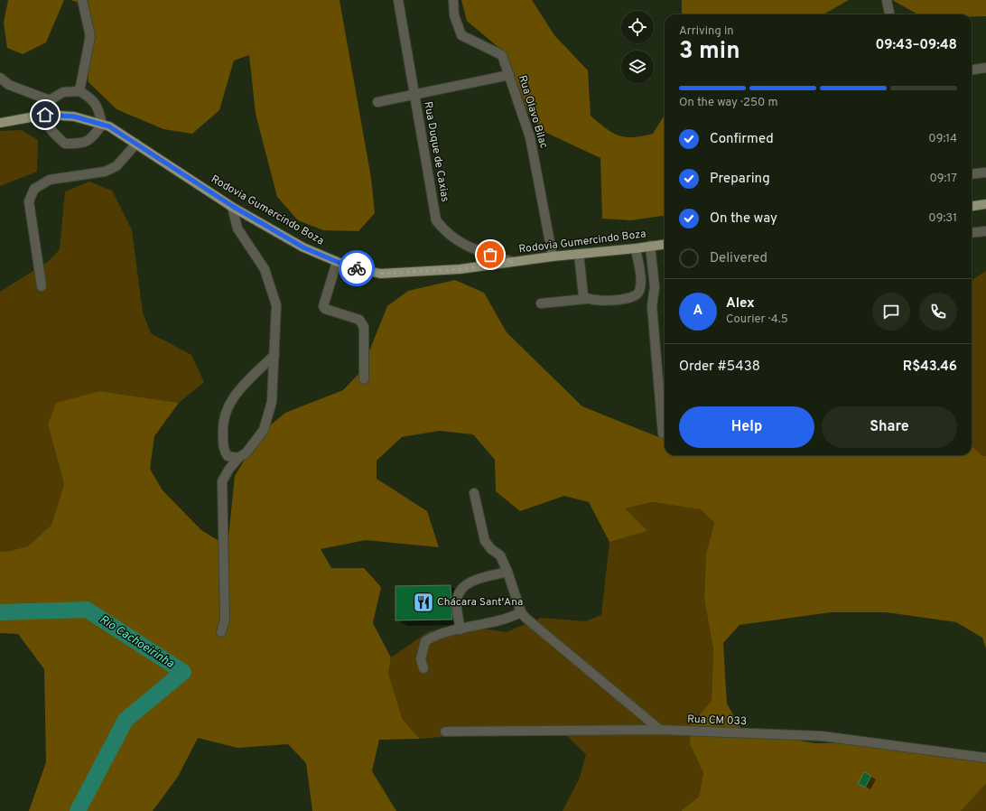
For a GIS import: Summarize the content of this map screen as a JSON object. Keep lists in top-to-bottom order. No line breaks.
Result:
{"streets":{"main road":["Rodovia Gumercindo Boza"],"street":["Rua Olavo Bilac","Rua Duque de Caxias","Rua CM 033"]},"crossings":[["Rua Olavo Bilac","Rodovia Gumercindo Boza"],["Rua Duque de Caxias","Rodovia Gumercindo Boza"]],"water":["Rio Cachoeirinha"],"places":{"restaurant":["Chácara Sant'Ana"]},"page":{"heading":["3 min","Arriving in","09:43–09:48"],"panel":["Alex","Courier · 4.5","Order #5438","R$43.46"],"bar":"On the way · 250 m","list":[["Confirmed","09:14"],["Preparing","09:17"],["On the way","09:31"],"Delivered"],"round":"A","buttons":["Help","Share"]}}
